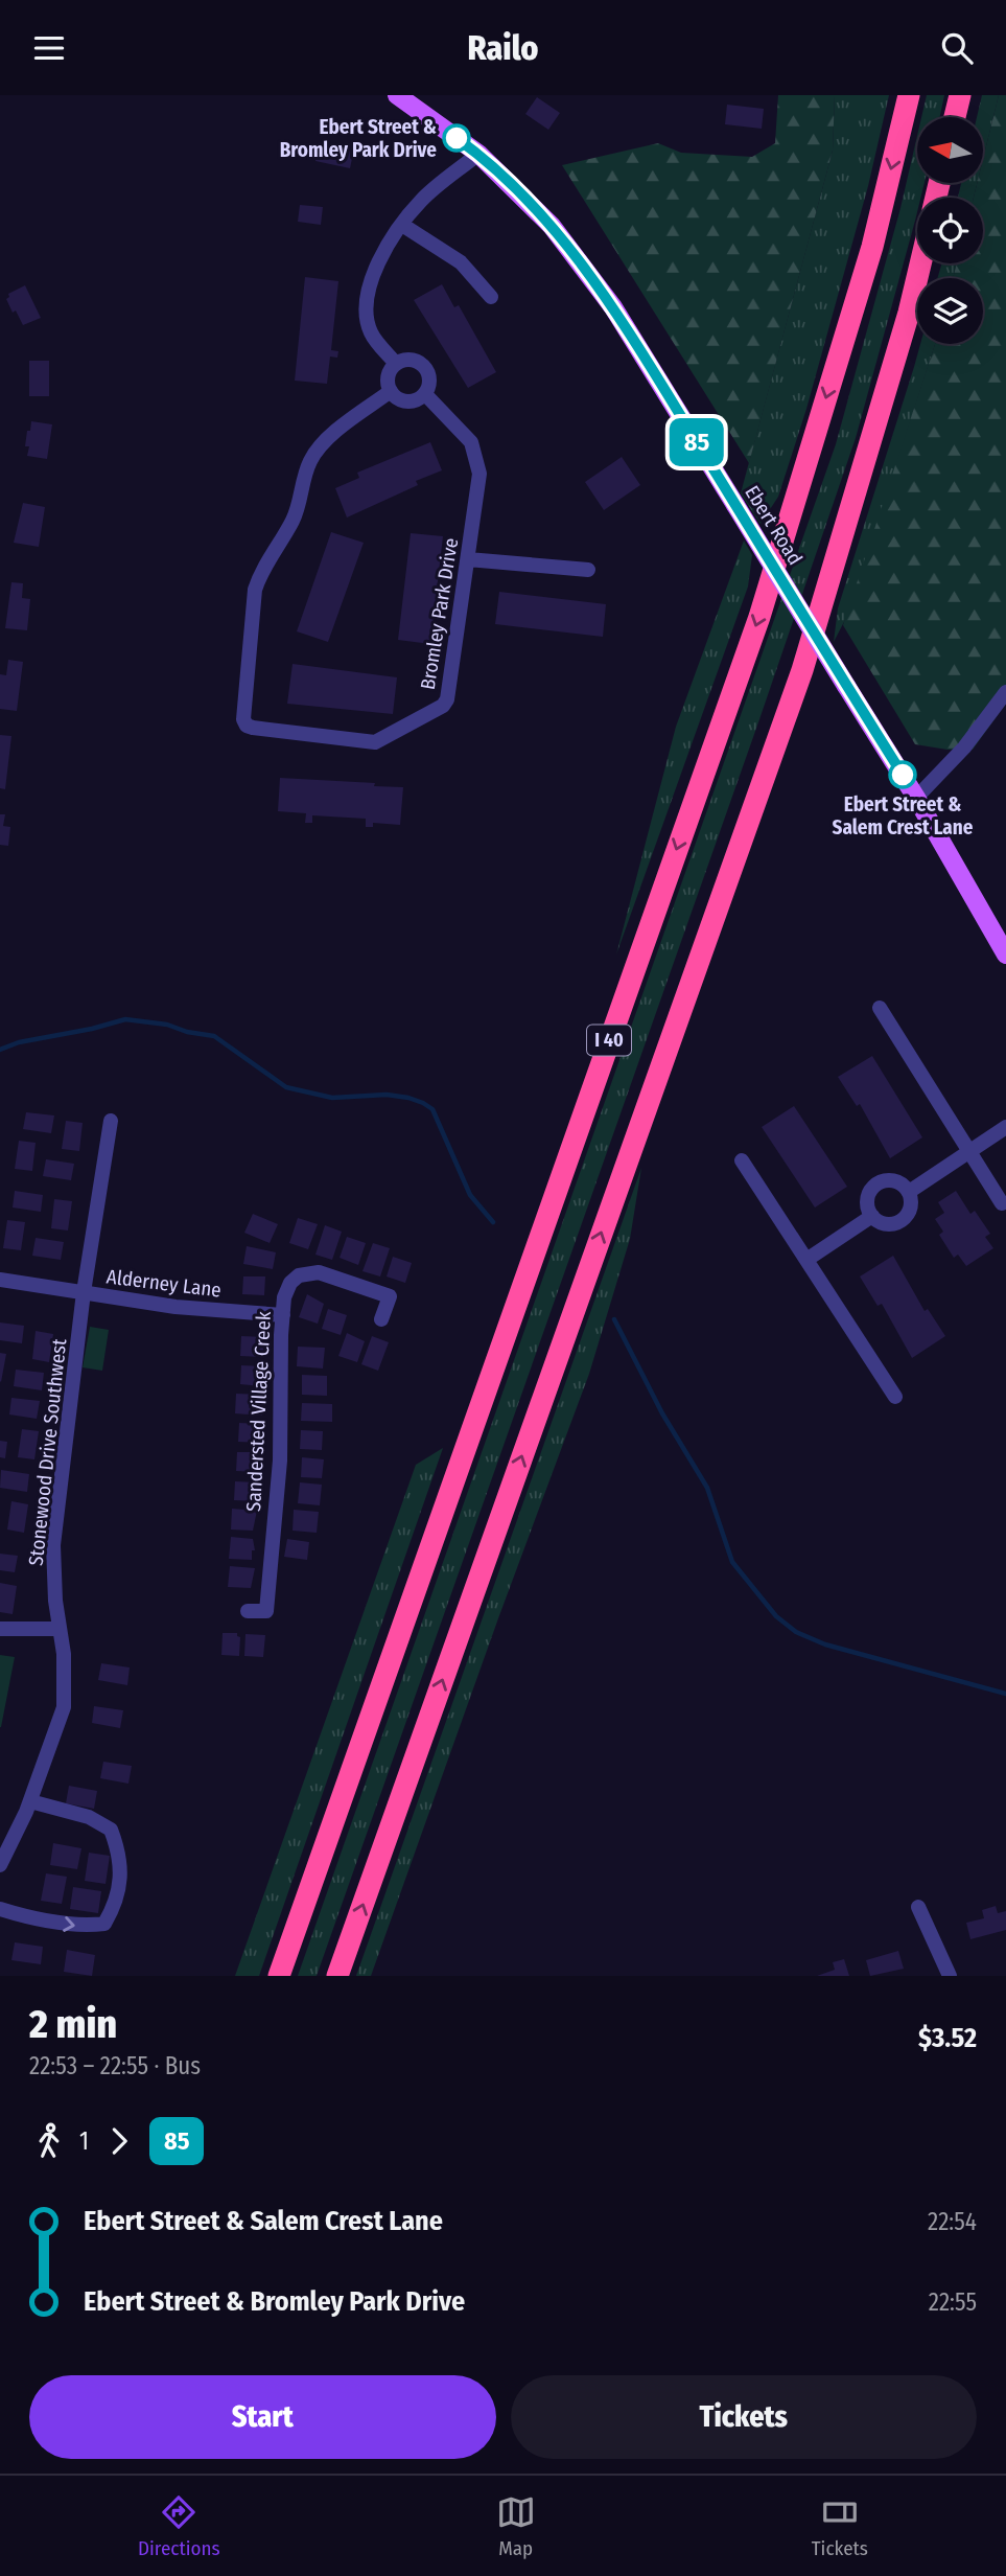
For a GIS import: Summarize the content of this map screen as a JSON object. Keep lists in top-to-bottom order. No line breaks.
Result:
{"streets":{"highway":["I 40"],"main road":["Ebert Road"],"street":["Bromley Park Drive","Alderney Lane","Sandersted Village Creek","Stonewood Drive Southwest"]},"crossings":[["Alderney Lane","Sandersted Village Creek"],["Alderney Lane","Stonewood Drive Southwest"]],"places":["Ebert Street & Bromley Park Drive","Ebert Street & Salem Crest Lane"],"lines":["bus line 85"],"north":"left","page":{"header":"Railo","on_map":"85","heading":["2 min","22:53 – 22:55 · Bus","$3.52"],"legs":["1","85"],"list":[{"name":"Ebert Street & Salem Crest Lane","value":"22:54"},{"name":"Ebert Street & Bromley Park Drive","value":"22:55"}],"buttons":["Start","Tickets"],"tabs":["Directions","Map","Tickets"]}}
